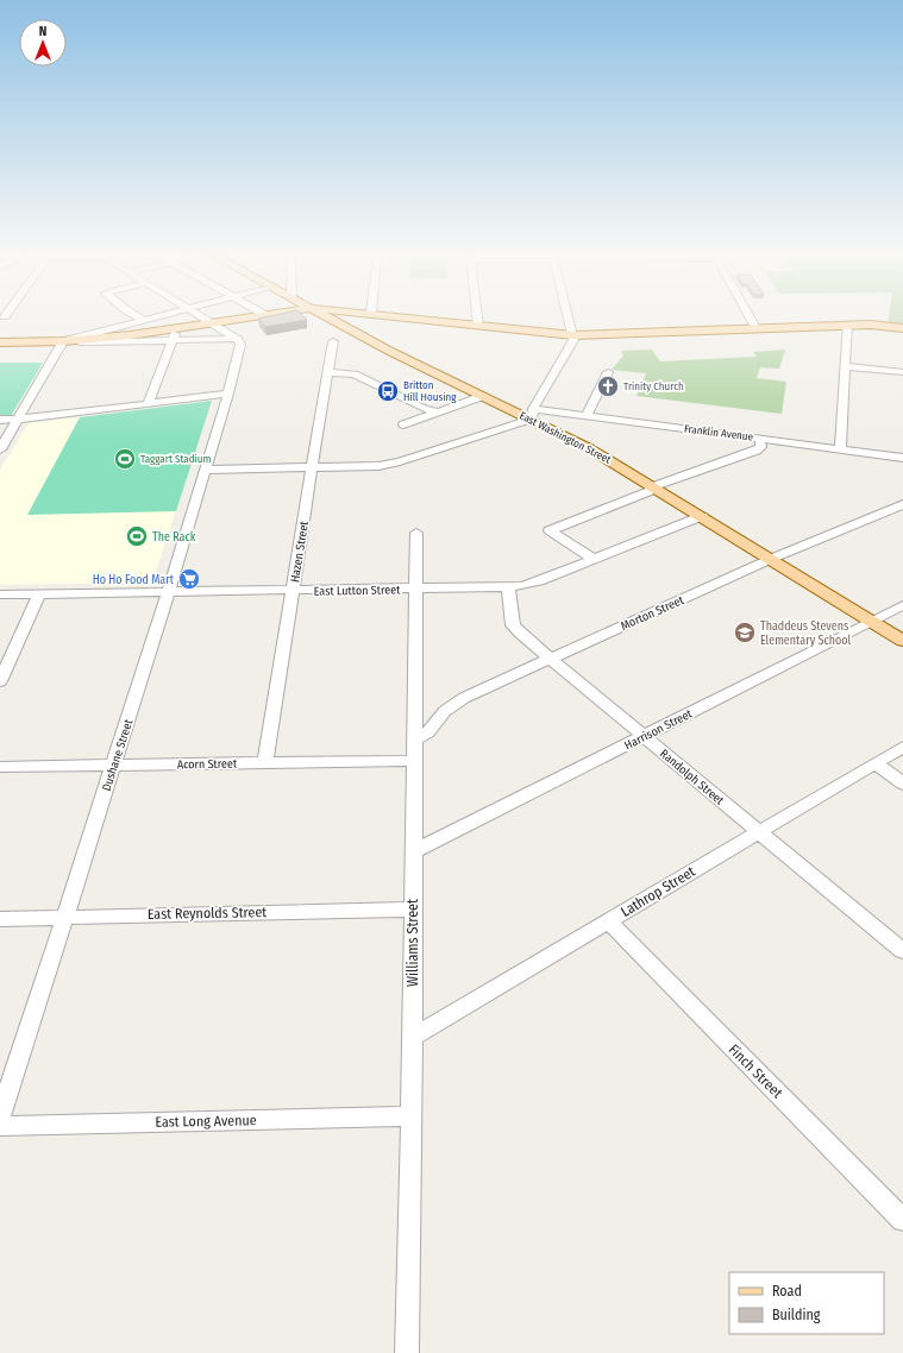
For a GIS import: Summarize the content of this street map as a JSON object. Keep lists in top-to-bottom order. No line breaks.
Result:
{"streets":{"main road":["East Washington Street"],"street":["Franklin Avenue","Hazen Street","East Lutton Street","Morton Street","Harrison Street","Dushane Street","Acorn Street","Randolph Street","Lathrop Street","East Reynolds Street","Williams Street","Finch Street","East Long Avenue"]},"crossings":[["Franklin Avenue","East Washington Street"],["East Washington Street","East Lutton Street"],["East Washington Street","Morton Street"],["East Washington Street","Harrison Street"],["Hazen Street","East Lutton Street"],["Hazen Street","Acorn Street"],["East Lutton Street","Dushane Street"],["East Lutton Street","Randolph Street"],["East Lutton Street","Williams Street"],["Morton Street","Randolph Street"],["Morton Street","Williams Street"],["Harrison Street","Randolph Street"],["Harrison Street","Williams Street"],["Dushane Street","Acorn Street"],["Dushane Street","East Reynolds Street"],["Acorn Street","Williams Street"],["Randolph Street","Lathrop Street"],["Lathrop Street","Williams Street"],["Lathrop Street","Finch Street"],["East Reynolds Street","Williams Street"],["Williams Street","East Long Avenue"]],"places":{"church":["Trinity Church"],"bus stop":["Britton Hill Housing"],"sports":["Taggart Stadium","The Rack"],"supermarket":["Ho Ho Food Mart"],"school or university":["Thaddeus Stevens Elementary School"]},"legend":["Road","Building"],"north":"top"}
